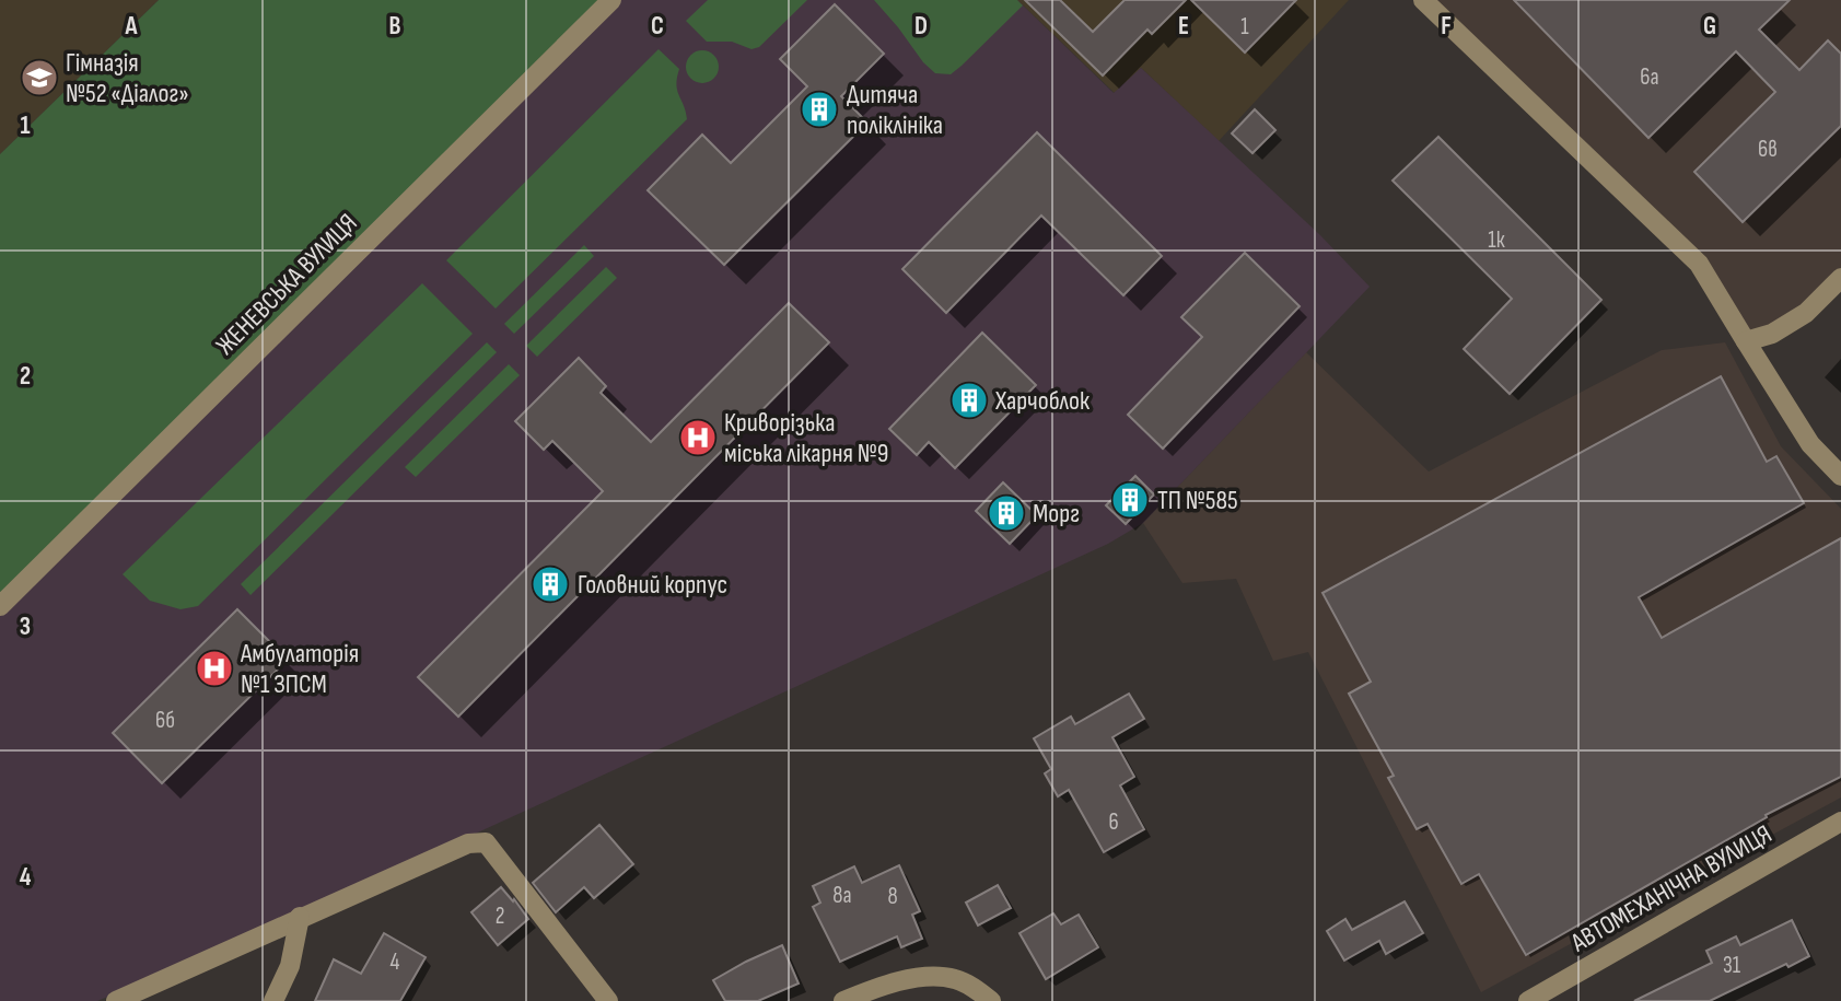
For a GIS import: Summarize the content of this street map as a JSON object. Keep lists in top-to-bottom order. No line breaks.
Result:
{"streets":{"street":["ЖЕНЕВСЬКА ВУЛИЦЯ","АВТОМЕХАНІЧНА ВУЛИЦЯ"]},"places":{"school or university":["Гімназія №52 «Діалог»"],"building":["Дитяча поліклініка","Харчоблок","ТП №585","Морг","Головний корпус"],"hospital":["Криворізька міська лікарня №9","Амбулаторія №1 ЗПСМ"]},"house_numbers":["1","6а","6в","1к","6б","6","8а","8","2","4","31"],"grid":{"columns":["A","B","C","D","E","F","G"],"rows":["1","2","3","4"]}}
